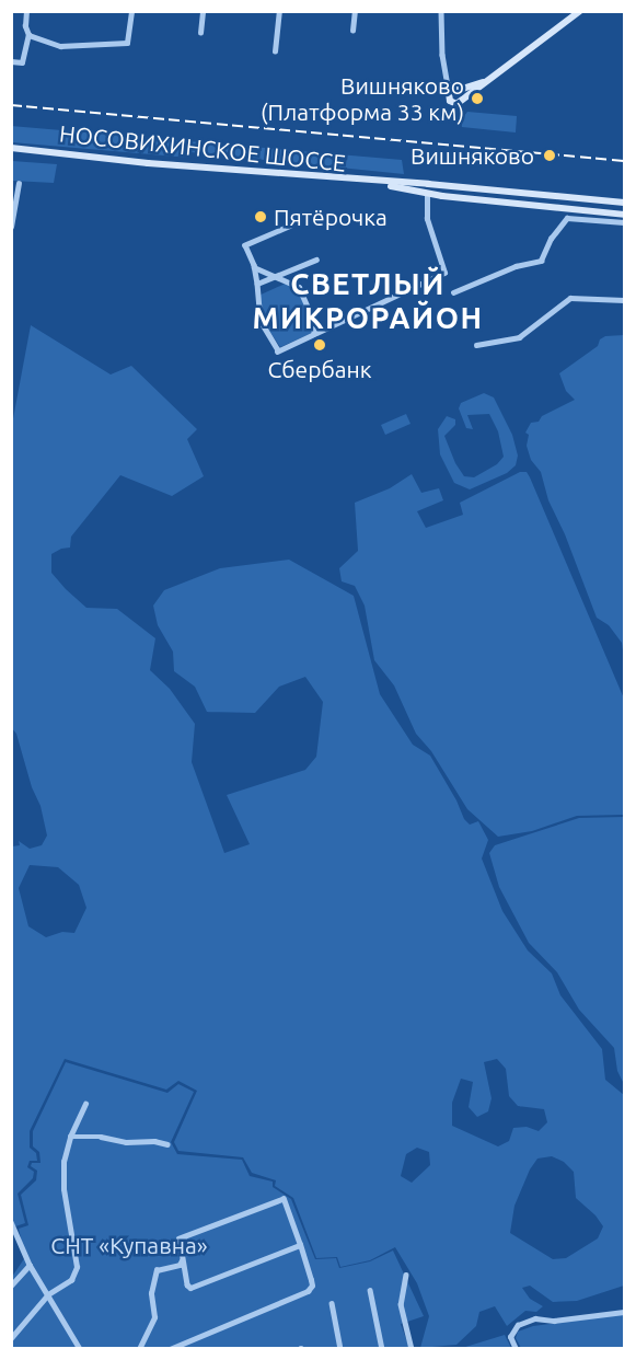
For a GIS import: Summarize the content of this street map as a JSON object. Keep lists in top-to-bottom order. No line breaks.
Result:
{"streets":{"main road":["НОСОВИХИНСКОЕ ШОССЕ"]},"districts":["СВЕТЛЫЙ МИКРОРАЙОН"],"parks":["СНТ «Купавна»"],"places":["Вишняково (Платформа 33 км)","Вишняково","Пятёрочка","Сбербанк"]}
